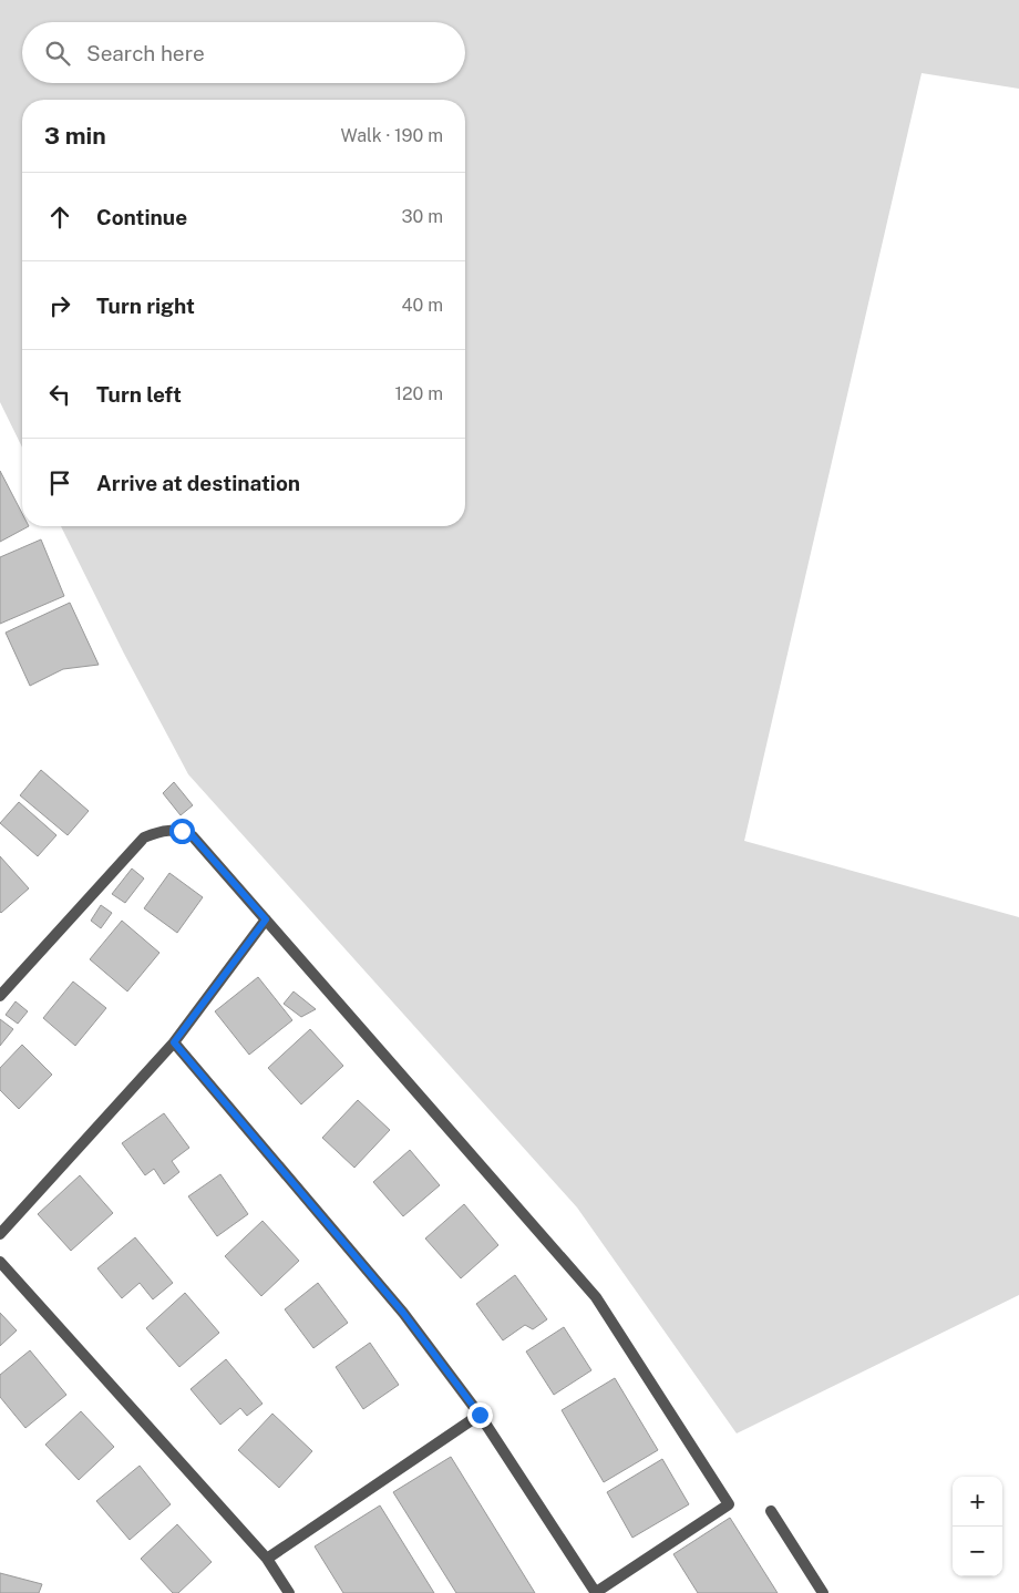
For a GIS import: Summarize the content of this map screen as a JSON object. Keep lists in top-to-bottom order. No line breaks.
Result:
{"page":{"search":"Search here","heading":["3 min","Walk · 190 m"],"list":[["Continue","30 m"],["Turn right","40 m"],["Turn left","120 m"],"Arrive at destination"],"map_buttons":["+","−"]}}
